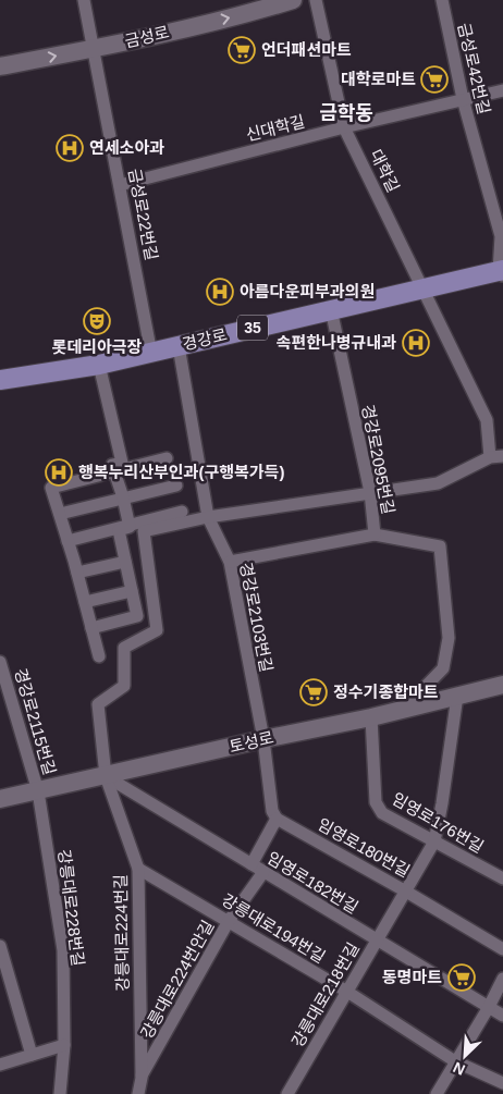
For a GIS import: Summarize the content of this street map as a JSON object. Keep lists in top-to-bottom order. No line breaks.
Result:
{"streets":{"main road":["35","경강로"],"street":["금성로","금성로42번길","신대학길","대학길","금성로22번길","경강로2095번길","경강로2103번길","경강로2115번길","토성로","임영로176번길","임영로180번길","임영로182번길","강릉대로228번길","강릉대로194번길","강릉대로224번길","강릉대로224번안길","강릉대로218번길"]},"crossings":[["금성로","금성로22번길"],["금성로42번길","신대학길"],["금성로42번길","경강로"],["신대학길","대학길"],["신대학길","금성로22번길"],["대학길","경강로"],["금성로22번길","경강로"],["경강로","경강로2095번길"],["경강로","경강로2103번길"],["경강로2095번길","경강로2103번길"],["경강로2103번길","토성로"],["경강로2103번길","강릉대로224번길"],["경강로2115번길","토성로"],["경강로2115번길","강릉대로228번길"],["토성로","임영로176번길"],["토성로","임영로182번길"],["토성로","강릉대로228번길"],["토성로","강릉대로224번길"],["토성로","강릉대로218번길"],["임영로176번길","강릉대로218번길"],["임영로180번길","강릉대로218번길"],["임영로182번길","강릉대로224번길"],["임영로182번길","강릉대로224번안길"],["임영로182번길","강릉대로218번길"],["강릉대로194번길","강릉대로224번길"],["강릉대로194번길","강릉대로224번안길"],["강릉대로194번길","강릉대로218번길"],["강릉대로224번길","강릉대로224번안길"]],"one_way":["금성로"],"districts":["금학동"],"places":{"supermarket":["언더패션마트","대학로마트","정수기종합마트","동명마트"],"hospital":["연세소아과","아름다운피부과의원","속편한나병규내과","행복누리산부인과(구행복가득)"],"theatre":["롯데리아극장"]},"north":"bottom left"}
